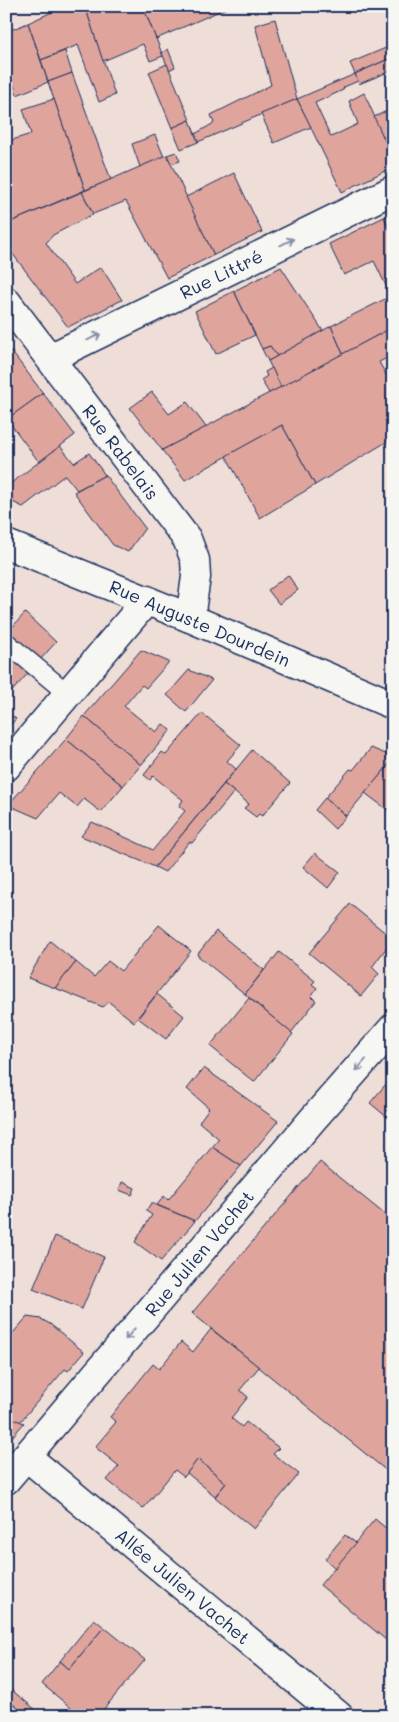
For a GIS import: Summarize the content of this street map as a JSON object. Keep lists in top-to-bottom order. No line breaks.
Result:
{"streets":{"street":["Rue Littré","Rue Rabelais","Rue Auguste Dourdein","Rue Julien Vachet","Allée Julien Vachet"]},"crossings":[["Rue Littré","Rue Rabelais"],["Rue Rabelais","Rue Auguste Dourdein"],["Rue Julien Vachet","Allée Julien Vachet"]],"one_way":["Rue Littré","Rue Julien Vachet"]}
